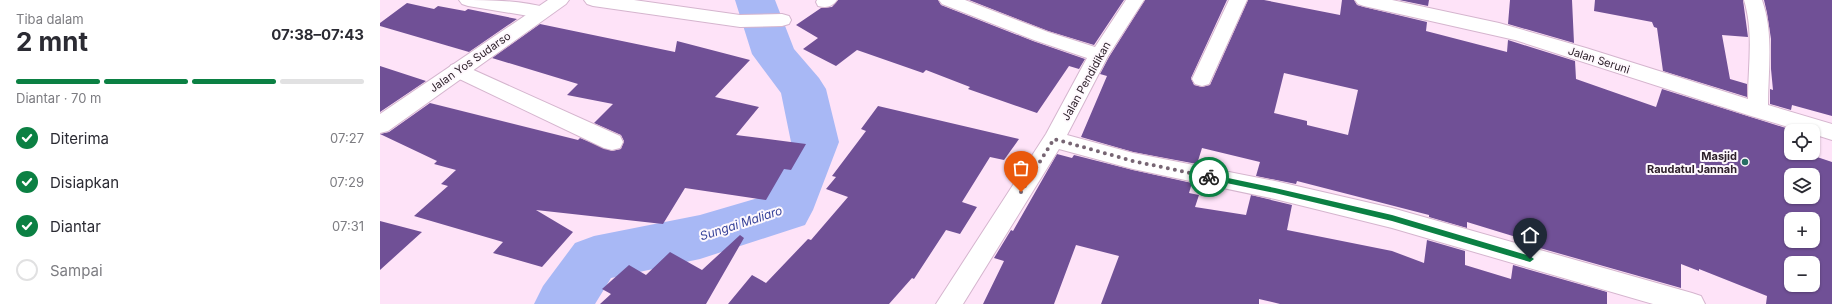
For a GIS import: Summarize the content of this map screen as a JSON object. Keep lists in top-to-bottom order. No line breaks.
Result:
{"streets":{"street":["Jalan Seruni","Jalan Yos Sudarso","Jalan Pendidikan"]},"water":["Sungai Maliaro"],"places":["Masjid Raudatul Jannah"],"page":{"heading":["2 mnt","Tiba dalam","07:38–07:43"],"bar":"Diantar · 70 m","list":[["Diterima","07:27"],["Disiapkan","07:29"],["Diantar","07:31"],"Sampai"],"map_buttons":["+","−"]}}
